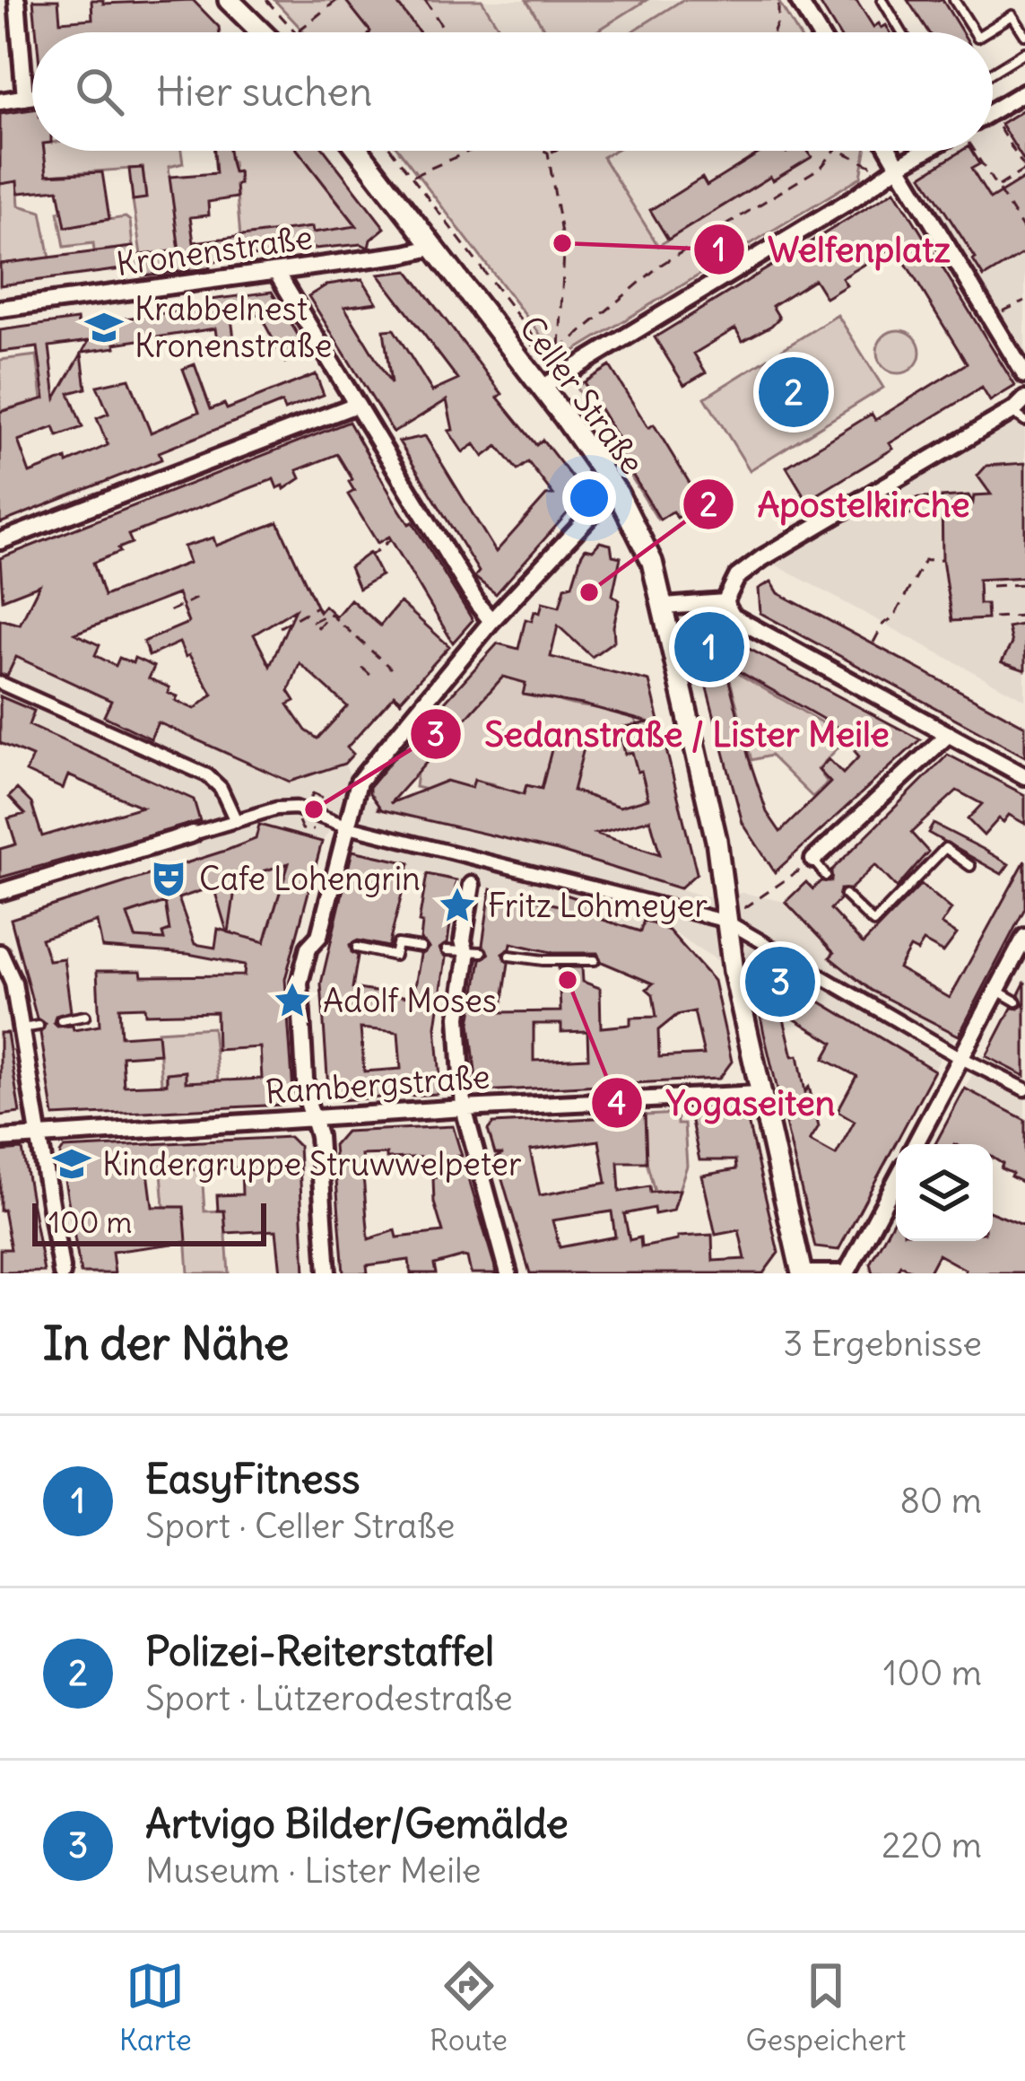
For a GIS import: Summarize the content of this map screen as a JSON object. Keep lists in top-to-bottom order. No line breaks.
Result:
{"streets":{"street":["Kronenstraße","Celler Straße","Rambergstraße"]},"crossings":[["Kronenstraße","Celler Straße"],["Celler Straße","Rambergstraße"]],"places":{"other":["Welfenplatz","Apostelkirche","Sedanstraße / Lister Meile","Yogaseiten"],"school or university":["Krabbelnest Kronenstraße","Kindergruppe Struwwelpeter"],"theatre":["Cafe Lohengrin"],"place":["Fritz Lohmeyer","Adolf Moses"]},"scale_bar":"100 m","page":{"search":"Hier suchen","pins":["2","1","3"],"scale":"100 m","heading":["In der Nähe","3 Ergebnisse"],"list":[{"mark":"1","name":"EasyFitness","note":"Sport · Celler Straße","value":"80 m"},{"mark":"2","name":"Polizei-Reiterstaffel","note":"Sport · Lützerodestraße","value":"100 m"},{"mark":"3","name":"Artvigo Bilder/Gemälde","note":"Museum · Lister Meile","value":"220 m"}],"nav":["Karte","Route","Gespeichert"]}}
